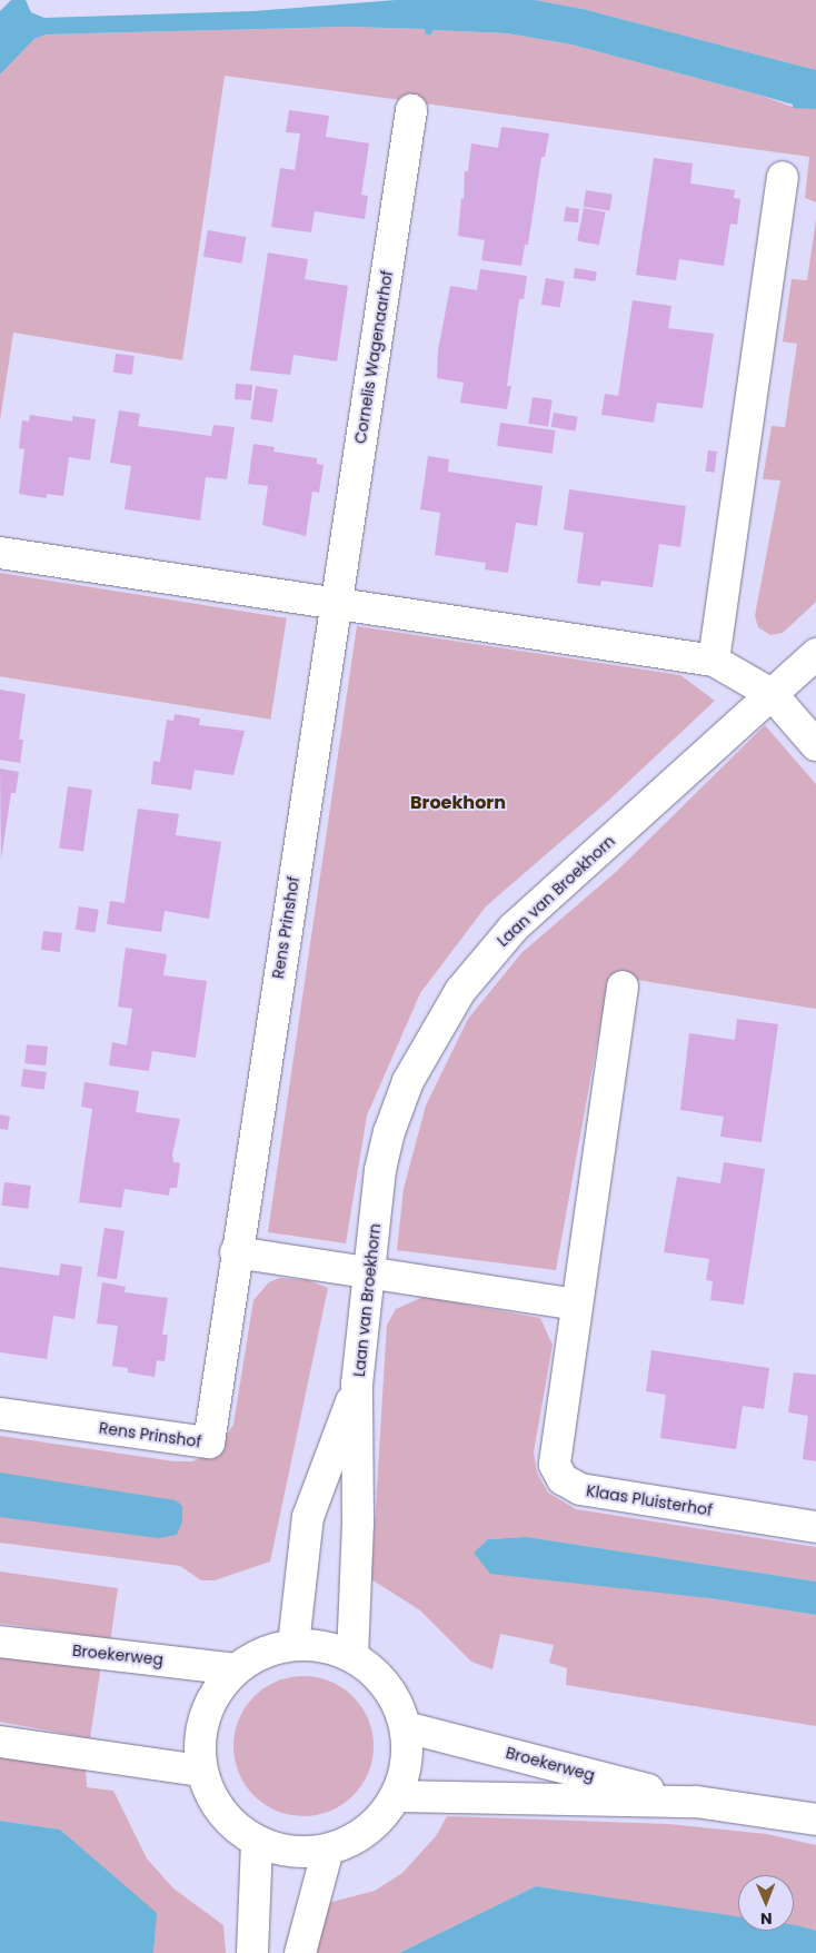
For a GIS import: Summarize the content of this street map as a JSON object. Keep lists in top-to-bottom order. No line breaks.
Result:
{"streets":{"street":["Cornelis Wagenaarhof","Laan van Broekhorn","Rens Prinshof","Klaas Pluisterhof","Broekerweg"]},"crossings":[["Cornelis Wagenaarhof","Rens Prinshof"]],"districts":["Broekhorn"],"north":"bottom"}
